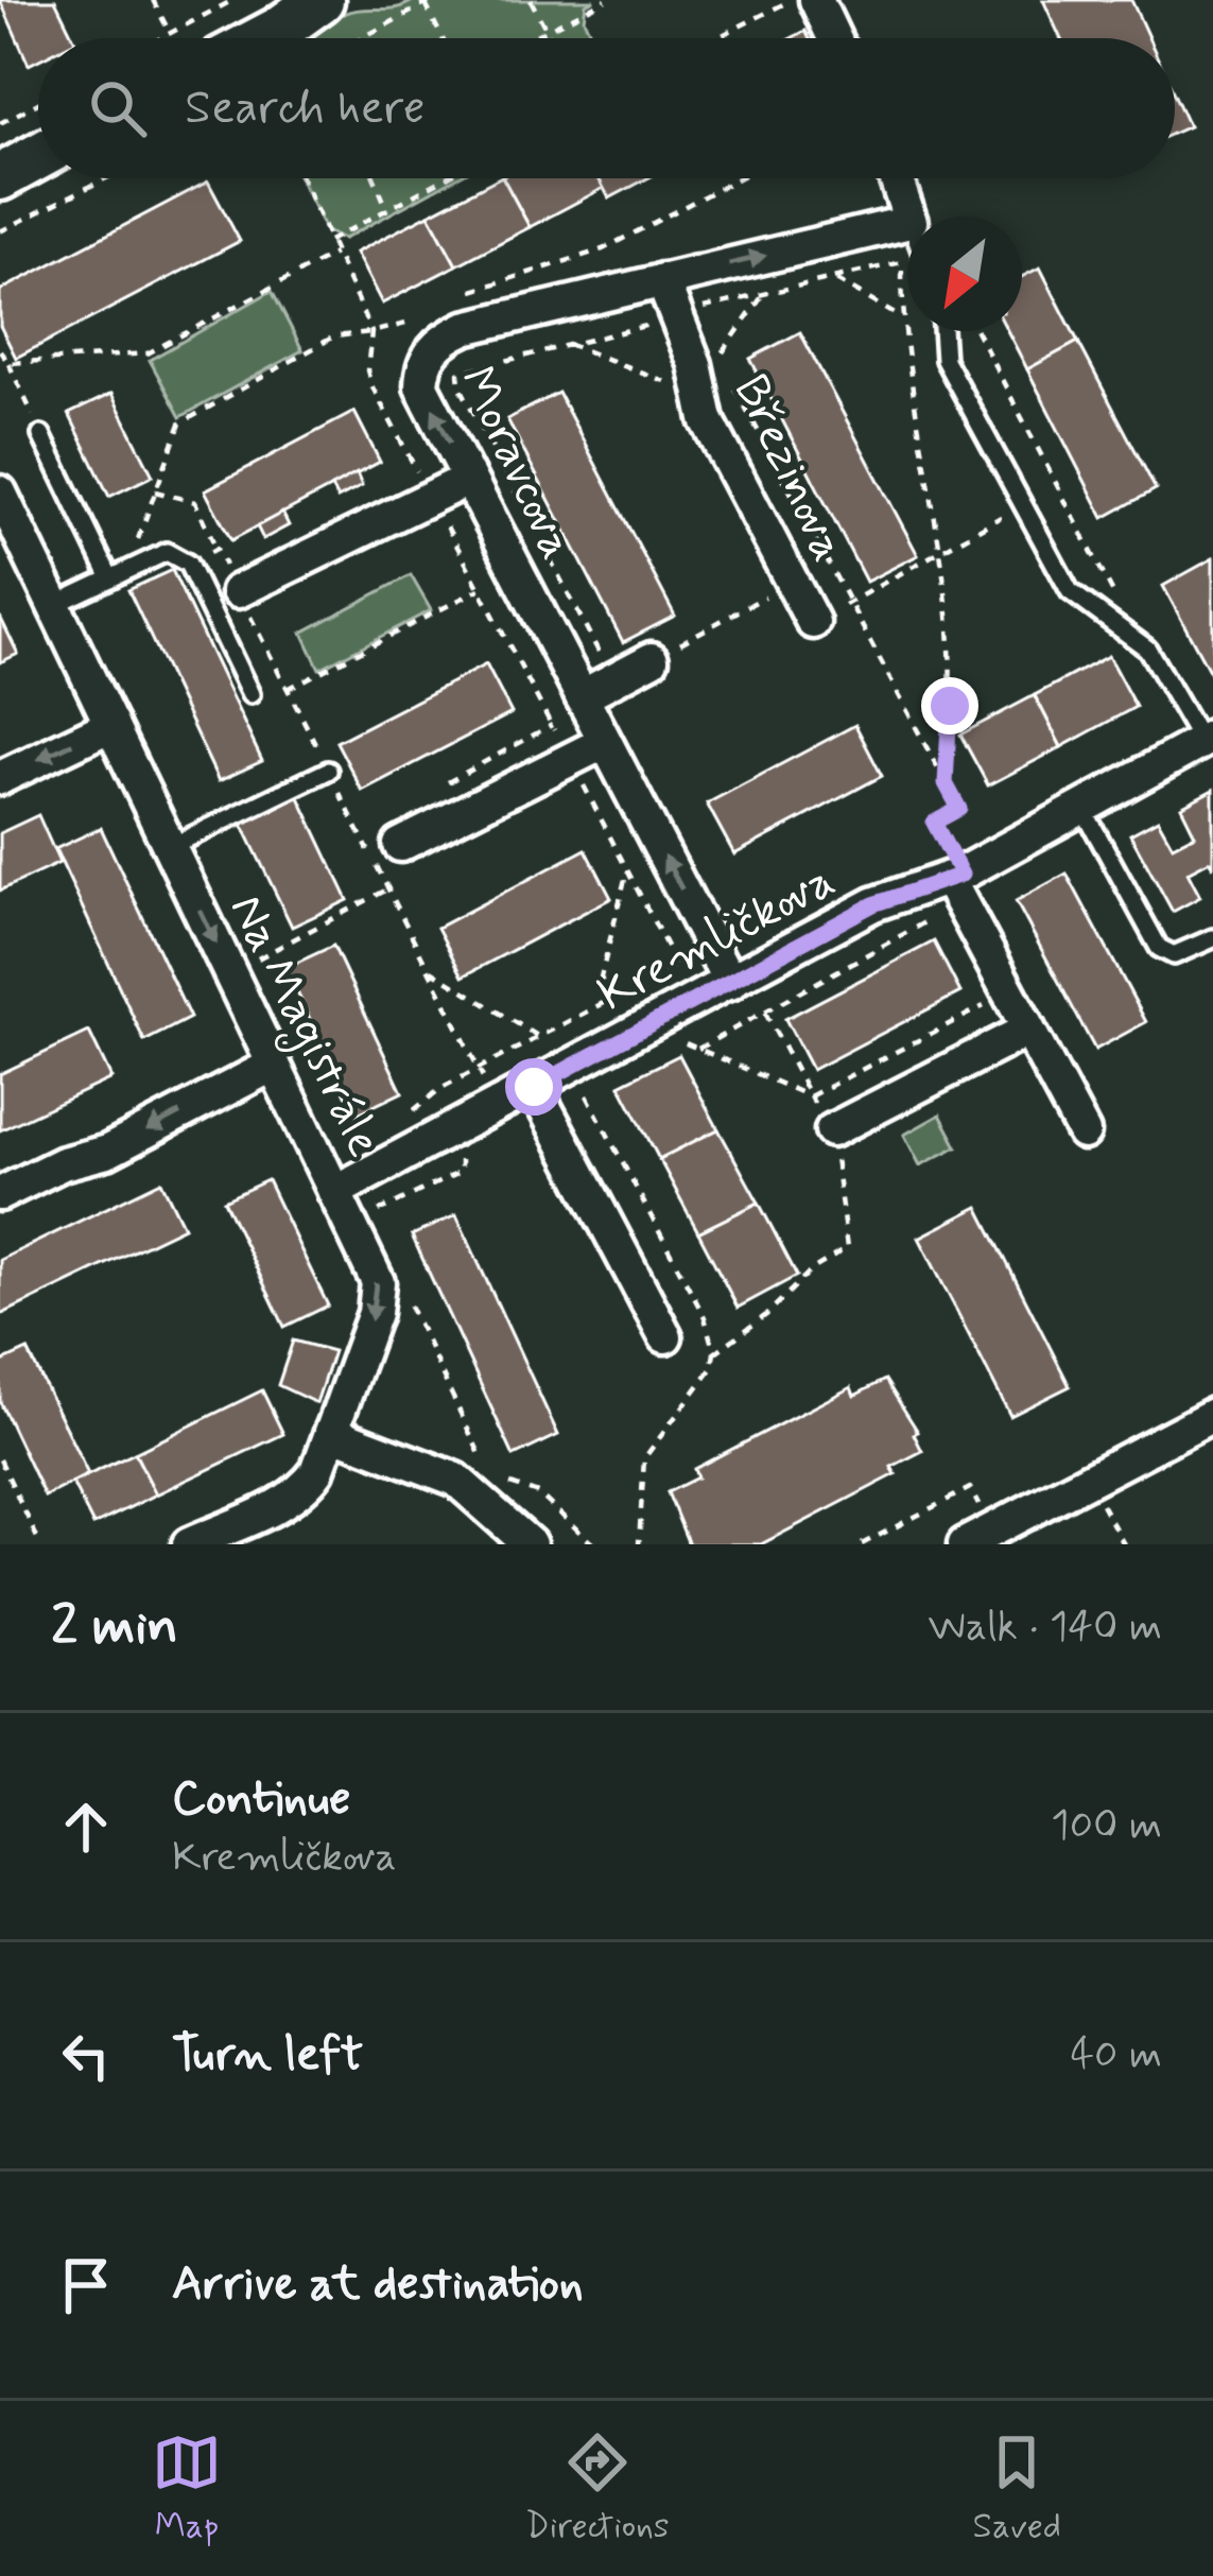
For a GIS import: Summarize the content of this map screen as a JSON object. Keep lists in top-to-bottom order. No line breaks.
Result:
{"streets":{"street":["Moravcova","Březinova","Kremličkova","Na Magistrále"]},"crossings":[["Moravcova","Březinova"],["Moravcova","Kremličkova"],["Kremličkova","Na Magistrále"]],"north":"bottom left","page":{"search":"Search here","heading":["2 min","Walk · 140 m"],"list":[["Continue","Kremličkova","100 m"],["Turn left","40 m"],"Arrive at destination"],"nav":["Map","Directions","Saved"]}}
